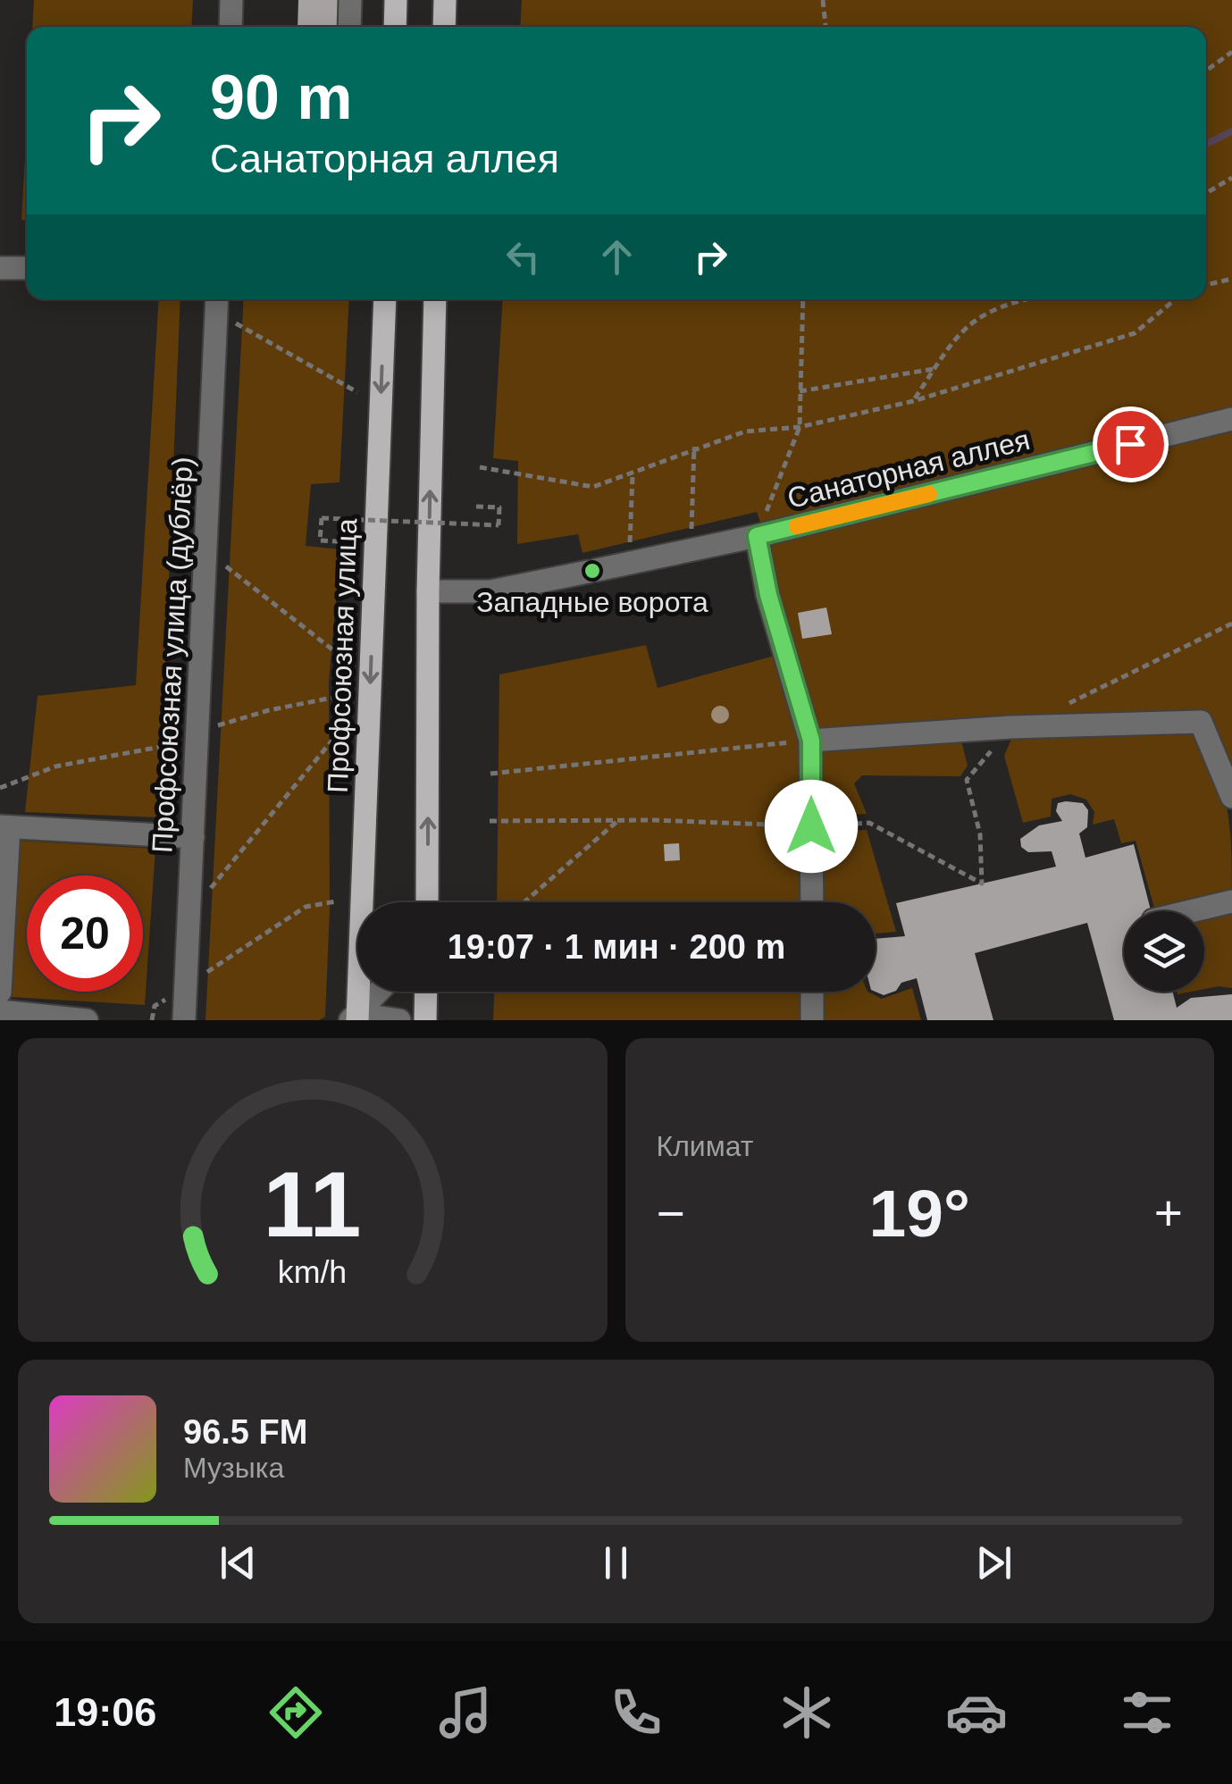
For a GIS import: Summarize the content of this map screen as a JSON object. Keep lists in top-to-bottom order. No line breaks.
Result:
{"streets":{"main road":["Профсоюзная улица"],"street":["Санаторная аллея","Профсоюзная улица (дублёр)"]},"places":["Западные ворота"],"page":{"turn":["90 m","Санаторная аллея"],"limit":"20","trip":"19:07 · 1 мин · 200 m","tile":"Климат","heat":["−","19°","+"],"song":["96.5 FM","Музыка"],"tabs":"19:06","gauge":["11","km/h"]}}
